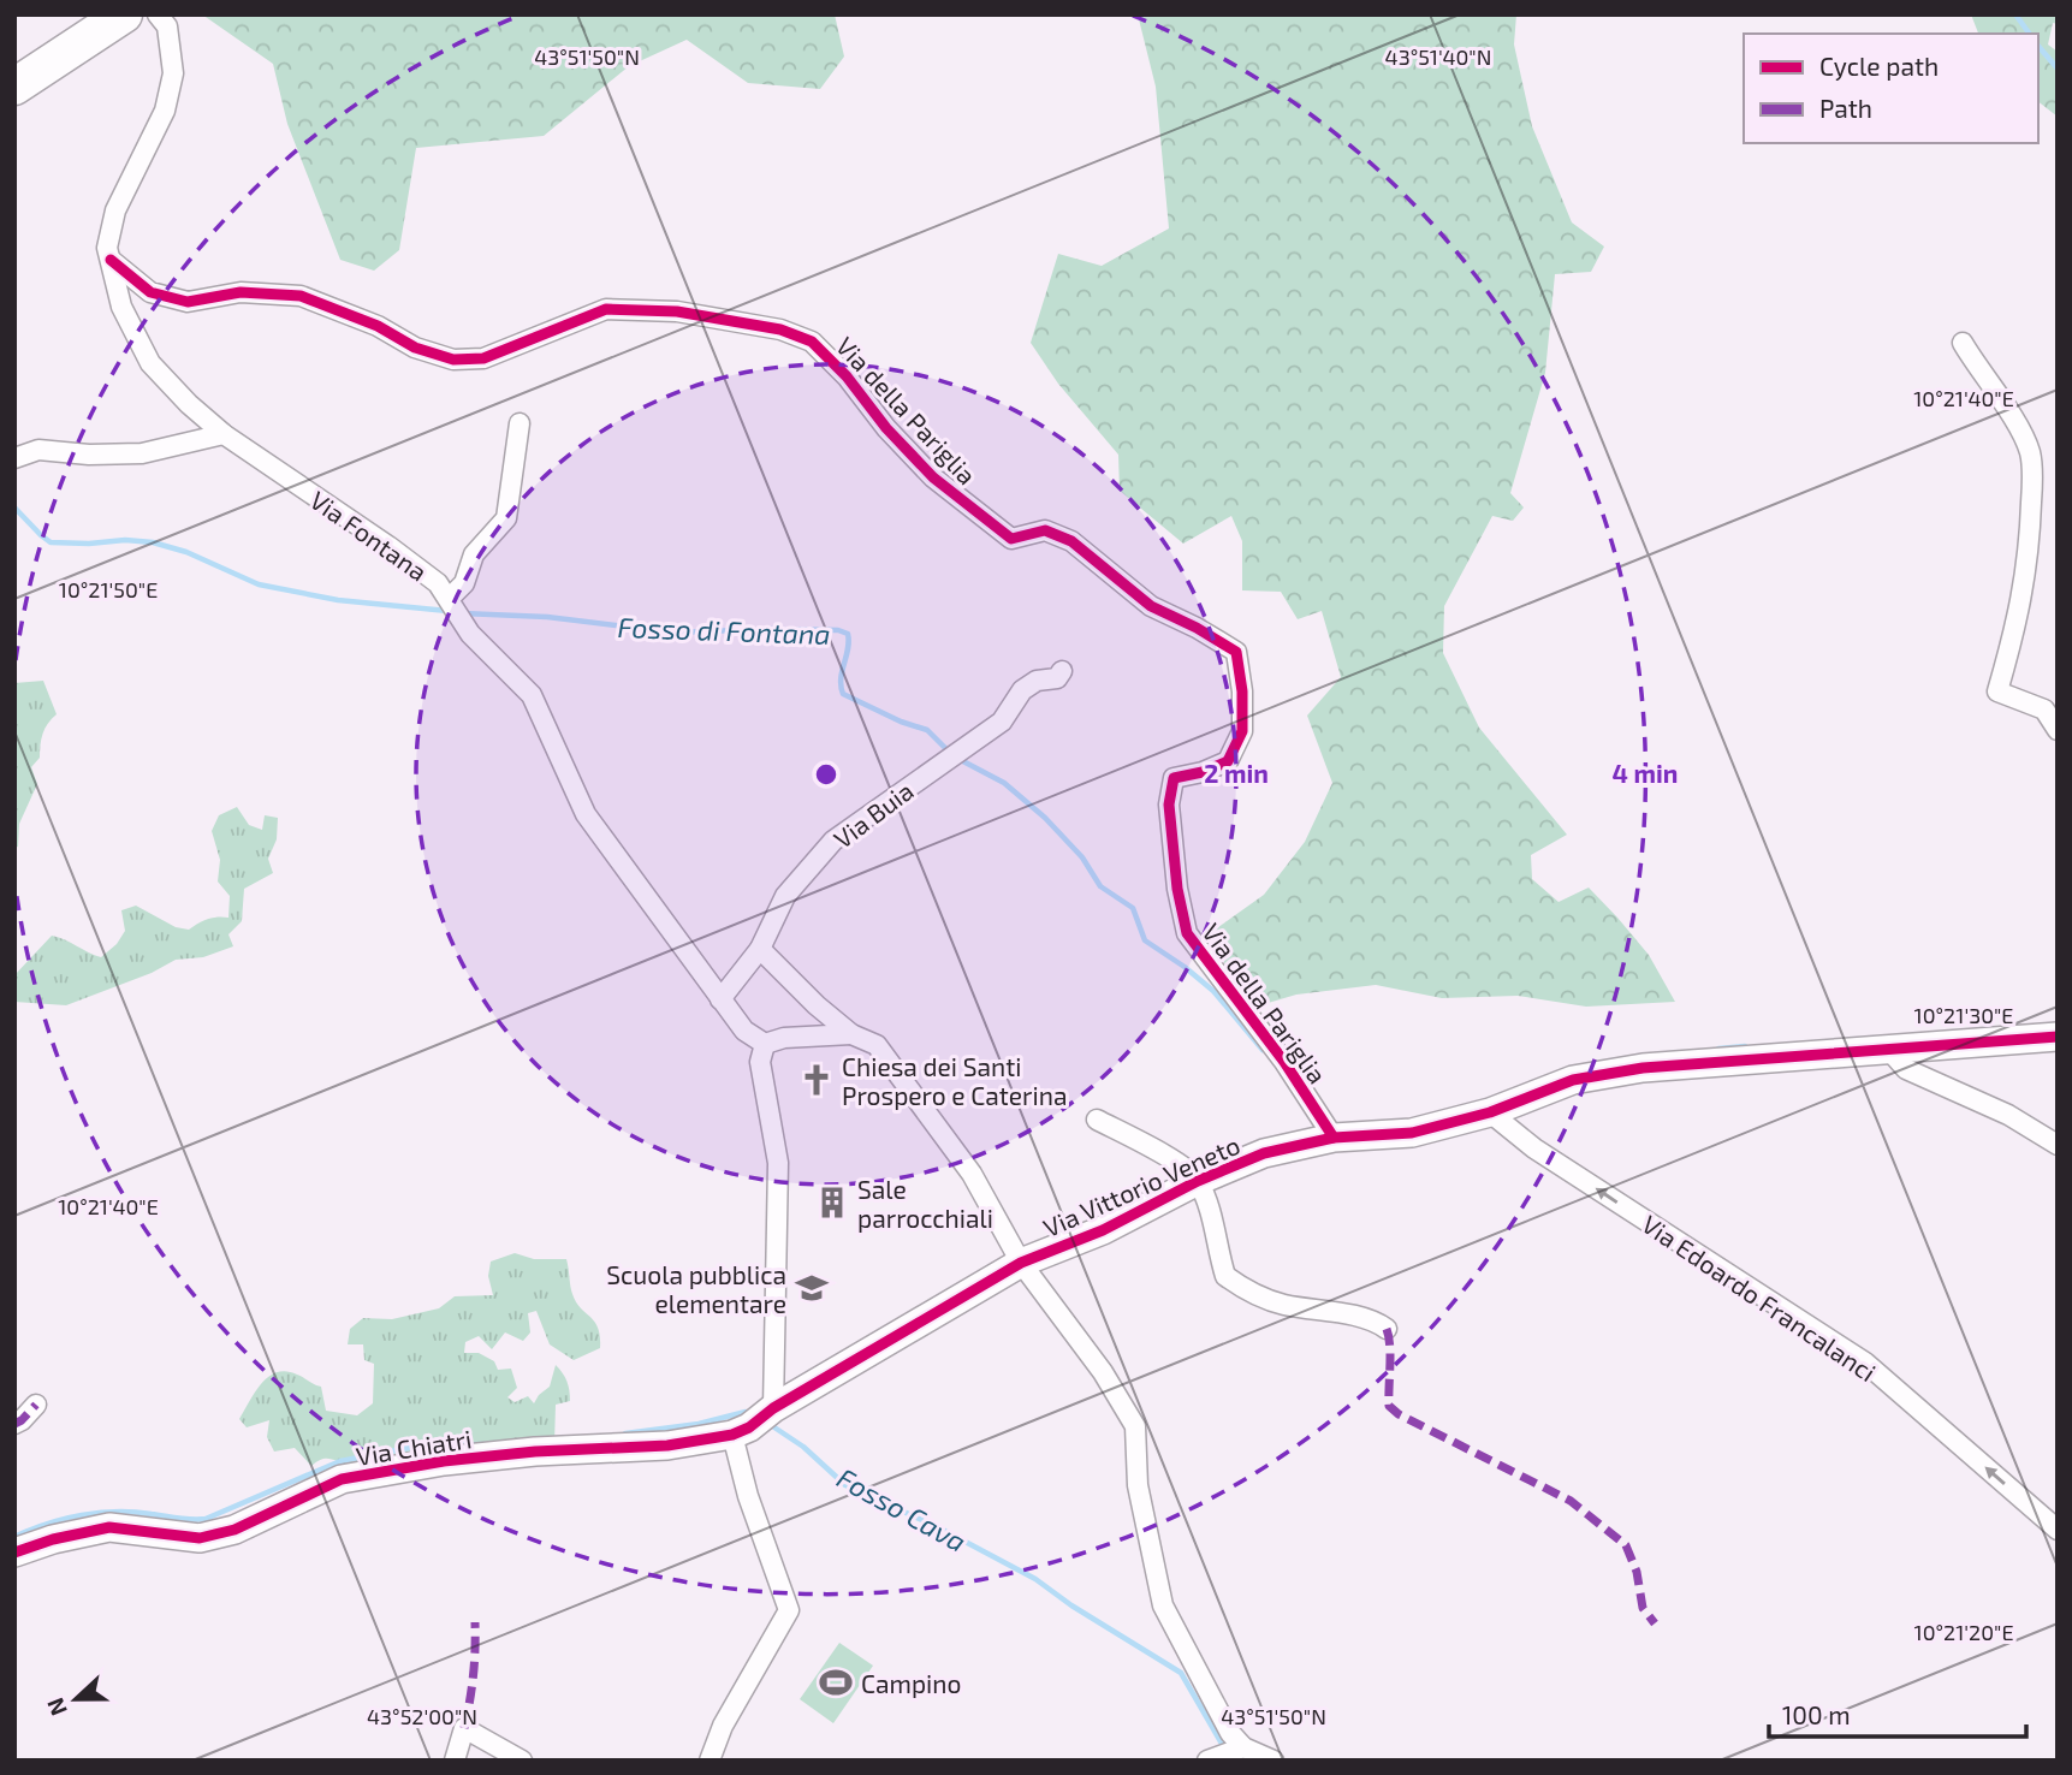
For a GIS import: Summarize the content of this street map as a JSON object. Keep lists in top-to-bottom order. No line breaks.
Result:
{"streets":{"street":["Via della Pariglia","Via Fontana","Via Buia","Via Vittorio Veneto","Via Edoardo Francalanci","Via Chiatri"]},"crossings":[["Via della Pariglia","Via Fontana"],["Via della Pariglia","Via Vittorio Veneto"],["Via Fontana","Via Buia"],["Via Vittorio Veneto","Via Edoardo Francalanci"],["Via Vittorio Veneto","Via Chiatri"]],"one_way":["Via Edoardo Francalanci"],"water":["Fosso di Fontana","Fosso Cava"],"places":{"church":["Chiesa dei Santi Prospero e Caterina"],"building":["Sale parrocchiali"],"school or university":["Scuola pubblica elementare"],"sports":["Campino"]},"legend":["Cycle path","Path"],"scale_bar":"100 m","north":"left","coordinates":["43°51'40\"N","43°51'50\"N","10°21'40\"E","10°21'50\"E","10°21'30\"E","10°21'20\"E","43°52'00\"N"],"rings":["2 min","4 min"]}
